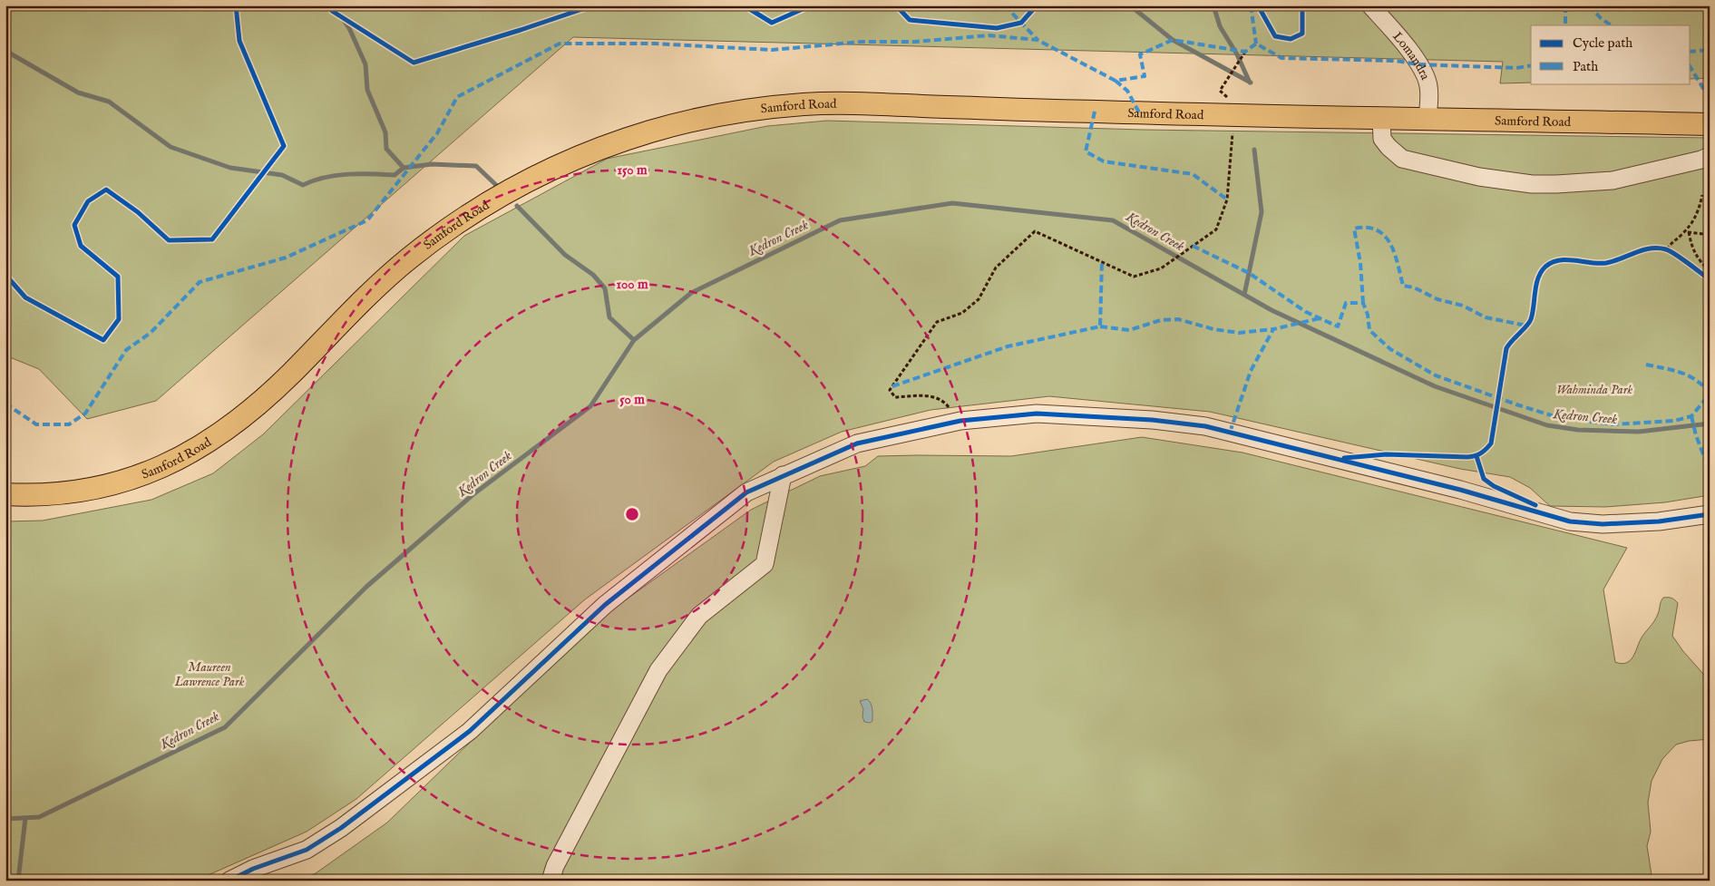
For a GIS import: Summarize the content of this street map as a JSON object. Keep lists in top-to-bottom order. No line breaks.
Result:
{"streets":{"main road":["Samford Road"],"street":["Lomandra"]},"crossings":[["Lomandra","Samford Road"]],"water":["Kedron Creek"],"parks":["Wahminda Park","Maureen Lawrence Park"],"legend":["Cycle path","Path"],"rings":["150 m","100 m","50 m"]}
